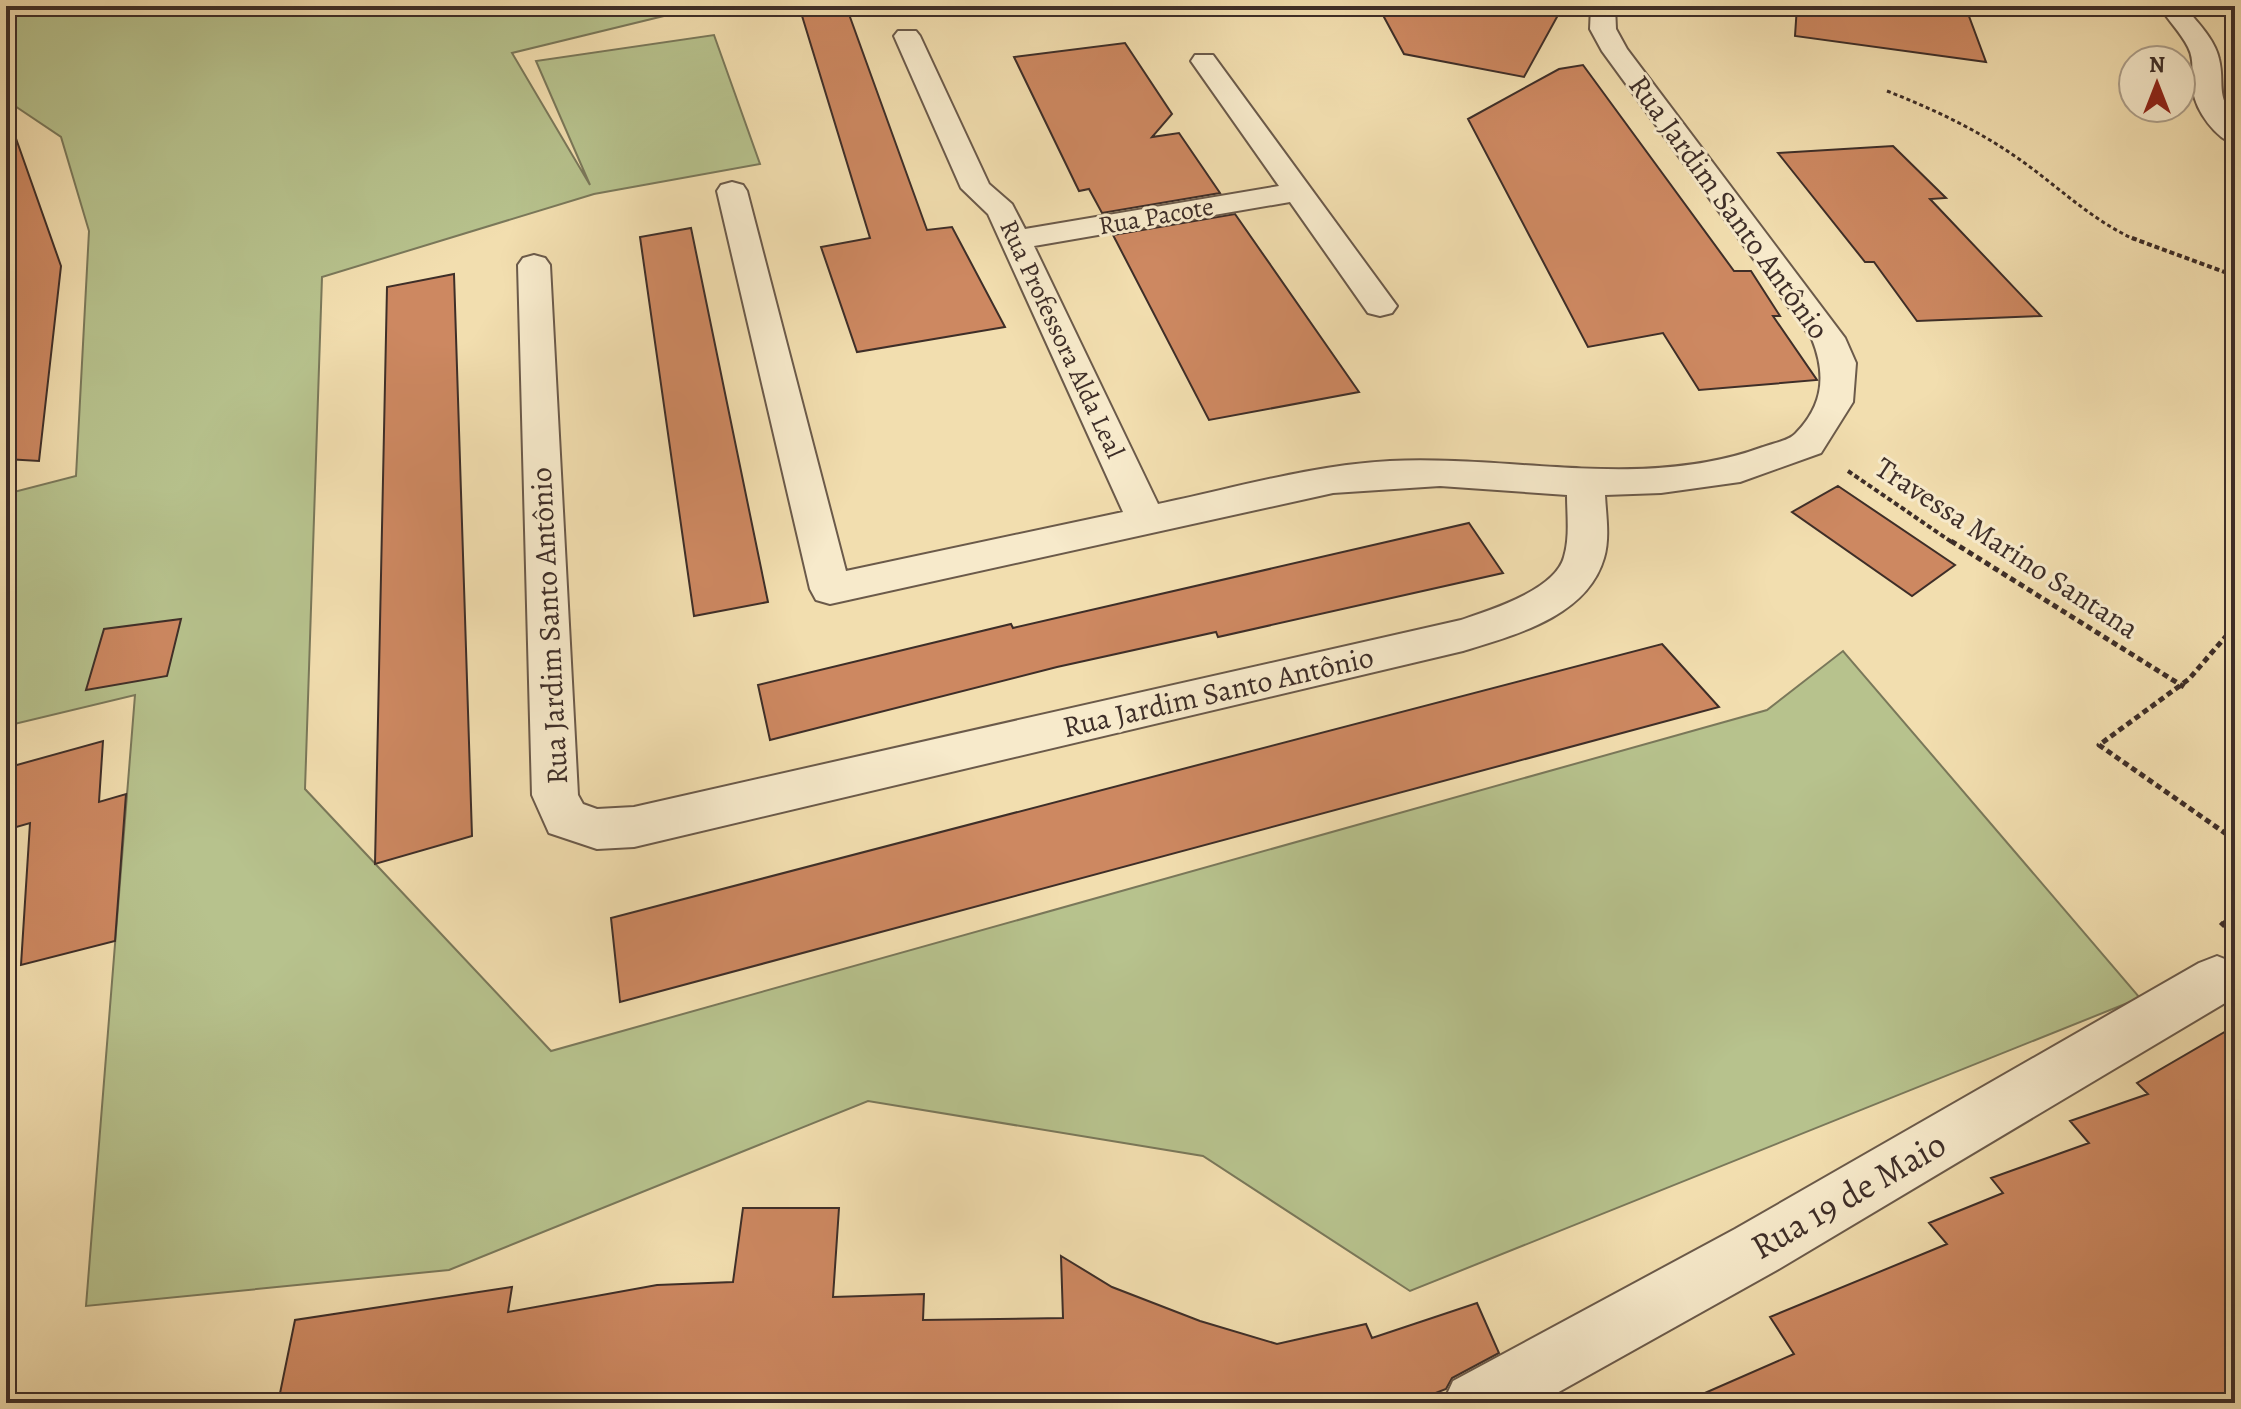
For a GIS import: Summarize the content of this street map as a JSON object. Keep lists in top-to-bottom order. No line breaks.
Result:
{"streets":{"street":["Rua Jardim Santo Antônio","Rua Pacote","Rua Professora Alda Leal","Rua 19 de Maio"],"path":["Travessa Marino Santana"]},"crossings":[["Rua Jardim Santo Antônio","Travessa Marino Santana"],["Rua Pacote","Rua Professora Alda Leal"]],"north":"top"}
